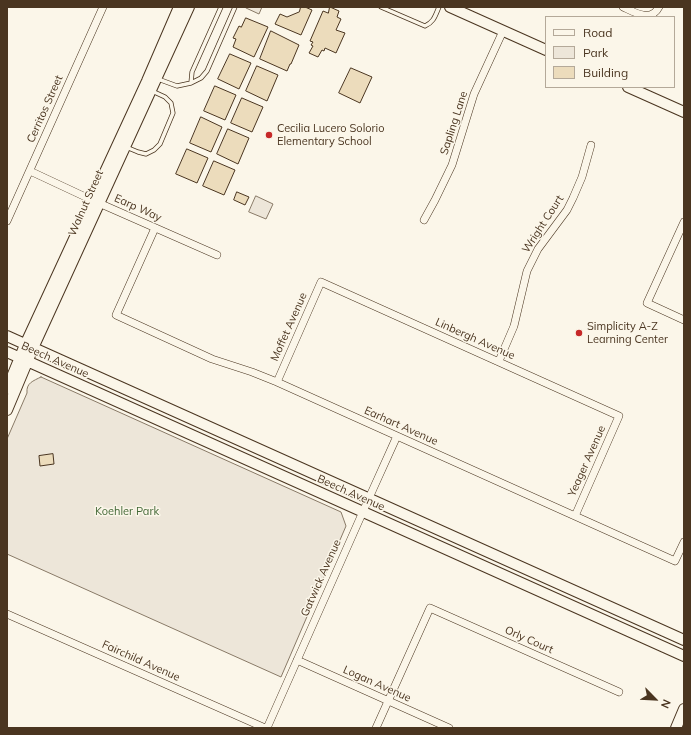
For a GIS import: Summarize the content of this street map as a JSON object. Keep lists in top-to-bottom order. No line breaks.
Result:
{"streets":{"main road":["Walnut Street","Beech Avenue"],"street":["Cerritos Street","Sapling Lane","Earp Way","Wright Court","Moffet Avenue","Linbergh Avenue","Earhart Avenue","Yeager Avenue","Gatwick Avenue","Orly Court","Fairchild Avenue","Logan Avenue"]},"crossings":[["Cerritos Street","Earp Way"],["Walnut Street","Earp Way"],["Walnut Street","Beech Avenue"],["Earp Way","Earhart Avenue"],["Wright Court","Linbergh Avenue"],["Moffet Avenue","Linbergh Avenue"],["Moffet Avenue","Earhart Avenue"],["Linbergh Avenue","Yeager Avenue"],["Beech Avenue","Gatwick Avenue"],["Earhart Avenue","Yeager Avenue"],["Earhart Avenue","Gatwick Avenue"],["Gatwick Avenue","Fairchild Avenue"],["Gatwick Avenue","Logan Avenue"],["Orly Court","Logan Avenue"]],"parks":["Koehler Park"],"places":["Cecilia Lucero Solorio Elementary School","Simplicity A-Z Learning Center"],"legend":["Road","Park","Building"],"north":"bottom right"}
